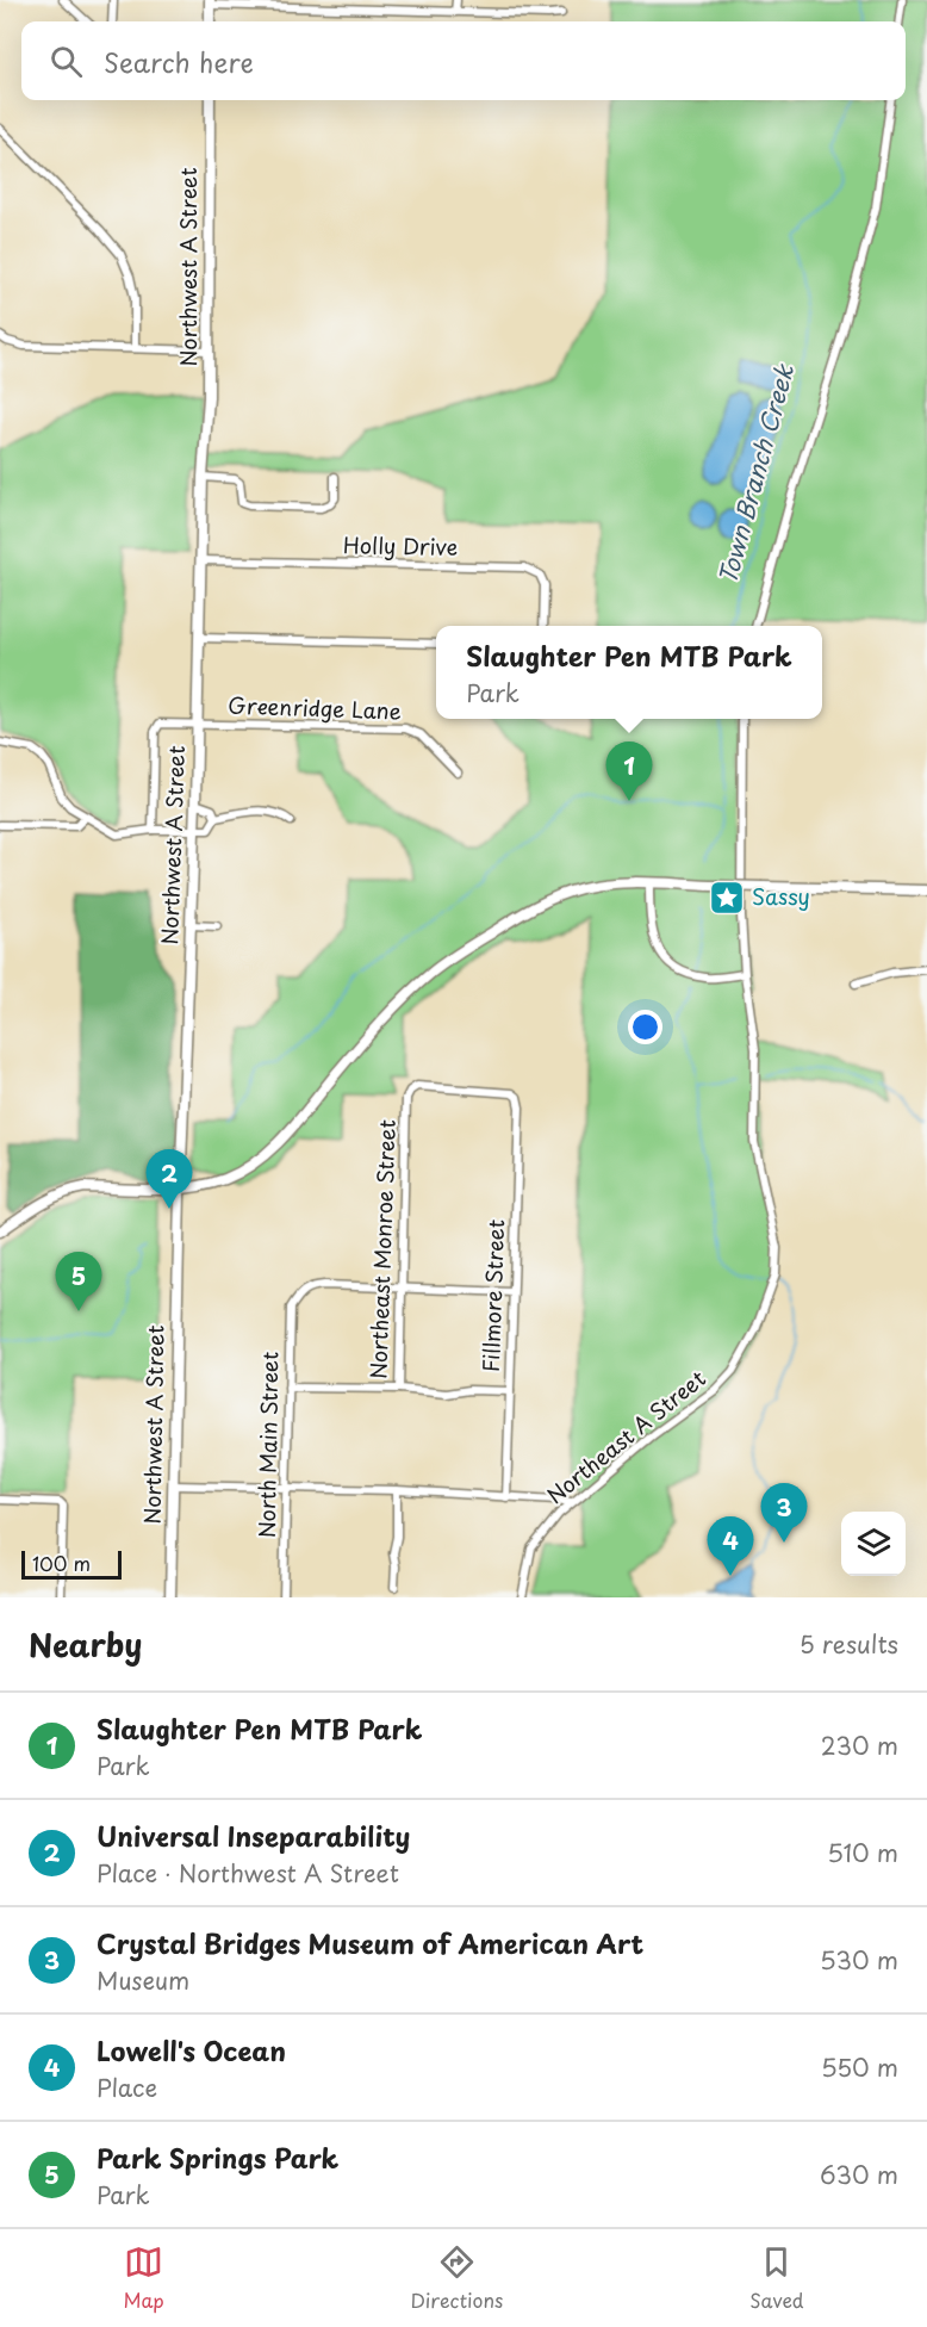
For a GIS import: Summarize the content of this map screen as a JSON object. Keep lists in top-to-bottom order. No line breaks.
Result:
{"streets":{"street":["Northwest A Street","Holly Drive","Greenridge Lane","Northeast Monroe Street","Fillmore Street","Northeast A Street","North Main Street"]},"crossings":[["Northwest A Street","Holly Drive"],["Northwest A Street","Greenridge Lane"],["Northeast Monroe Street","Fillmore Street"],["Northeast Monroe Street","North Main Street"]],"water":["Town Branch Creek"],"places":{"place":["Sassy"]},"scale_bar":"100 m","page":{"search":"Search here","popup":["Slaughter Pen MTB Park","Park"],"pins":["1","2","5","3","4"],"scale":"100 m","heading":["Nearby","5 results"],"list":[{"mark":"1","name":"Slaughter Pen MTB Park","note":"Park","value":"230 m"},{"mark":"2","name":"Universal Inseparability","note":"Place · Northwest A Street","value":"510 m"},{"mark":"3","name":"Crystal Bridges Museum of American Art","note":"Museum","value":"530 m"},{"mark":"4","name":"Lowell's Ocean","note":"Place","value":"550 m"},{"mark":"5","name":"Park Springs Park","note":"Park","value":"630 m"}],"nav":["Map","Directions","Saved"]}}
